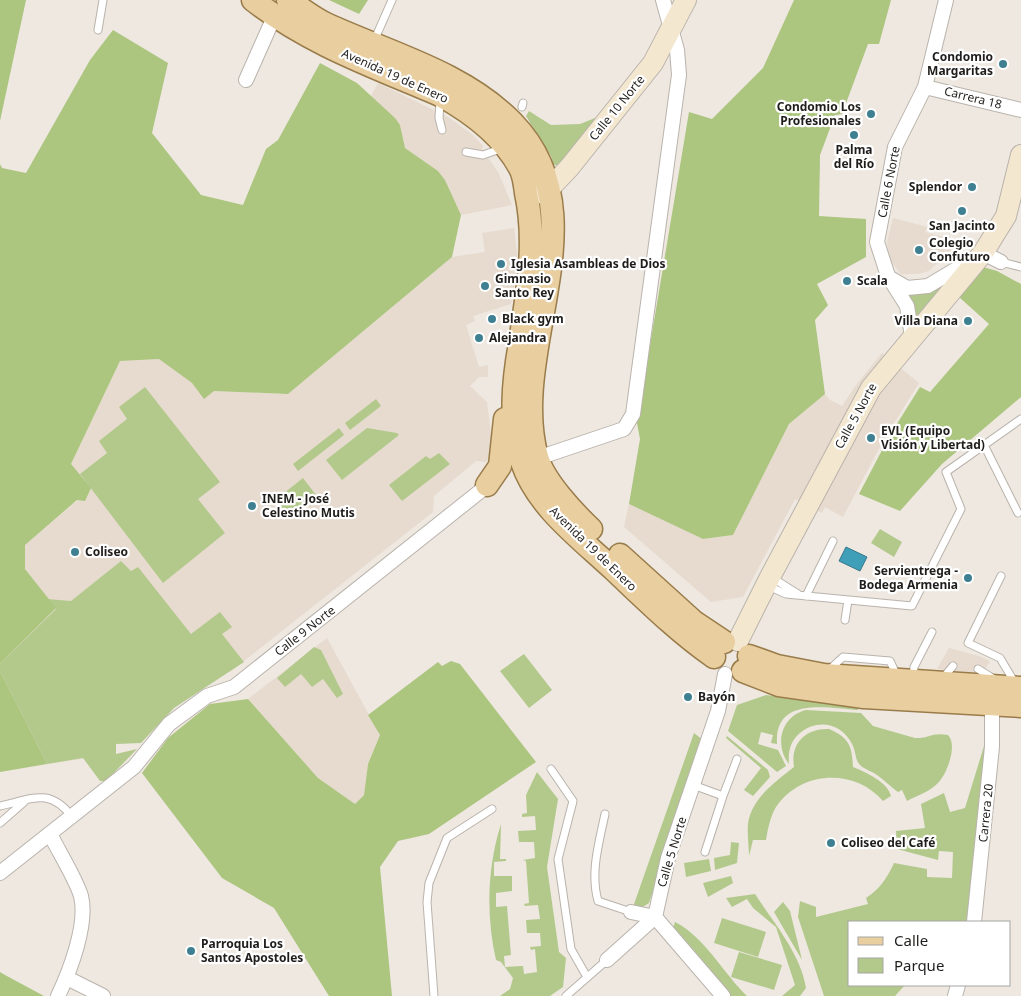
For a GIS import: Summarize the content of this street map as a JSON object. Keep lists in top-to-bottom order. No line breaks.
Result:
{"streets":{"main road":["Avenida 19 de Enero"],"street":["Carrera 18","Calle 10 Norte","Calle 6 Norte","Calle 5 Norte","Calle 9 Norte","Carrera 20"]},"crossings":[["Avenida 19 de Enero","Calle 10 Norte"],["Avenida 19 de Enero","Calle 5 Norte"],["Avenida 19 de Enero","Calle 9 Norte"],["Avenida 19 de Enero","Carrera 20"],["Carrera 18","Calle 6 Norte"],["Calle 10 Norte","Calle 9 Norte"],["Calle 6 Norte","Calle 5 Norte"]],"places":["Condomio Margaritas","Condomio Los Profesionales","Palma del Río","Splendor","San Jacinto","Colegio Confuturo","Iglesia Asambleas de Dios","Scala","Gimnasio Santo Rey","Black gym","Villa Diana","Alejandra","EVL (Equipo Visión y Libertad)","INEM - José Celestino Mutis","Coliseo","Servientrega - Bodega Armenia","Bayón","Coliseo del Café","Parroquia Los Santos Apostoles"],"legend":["Calle","Parque"]}
